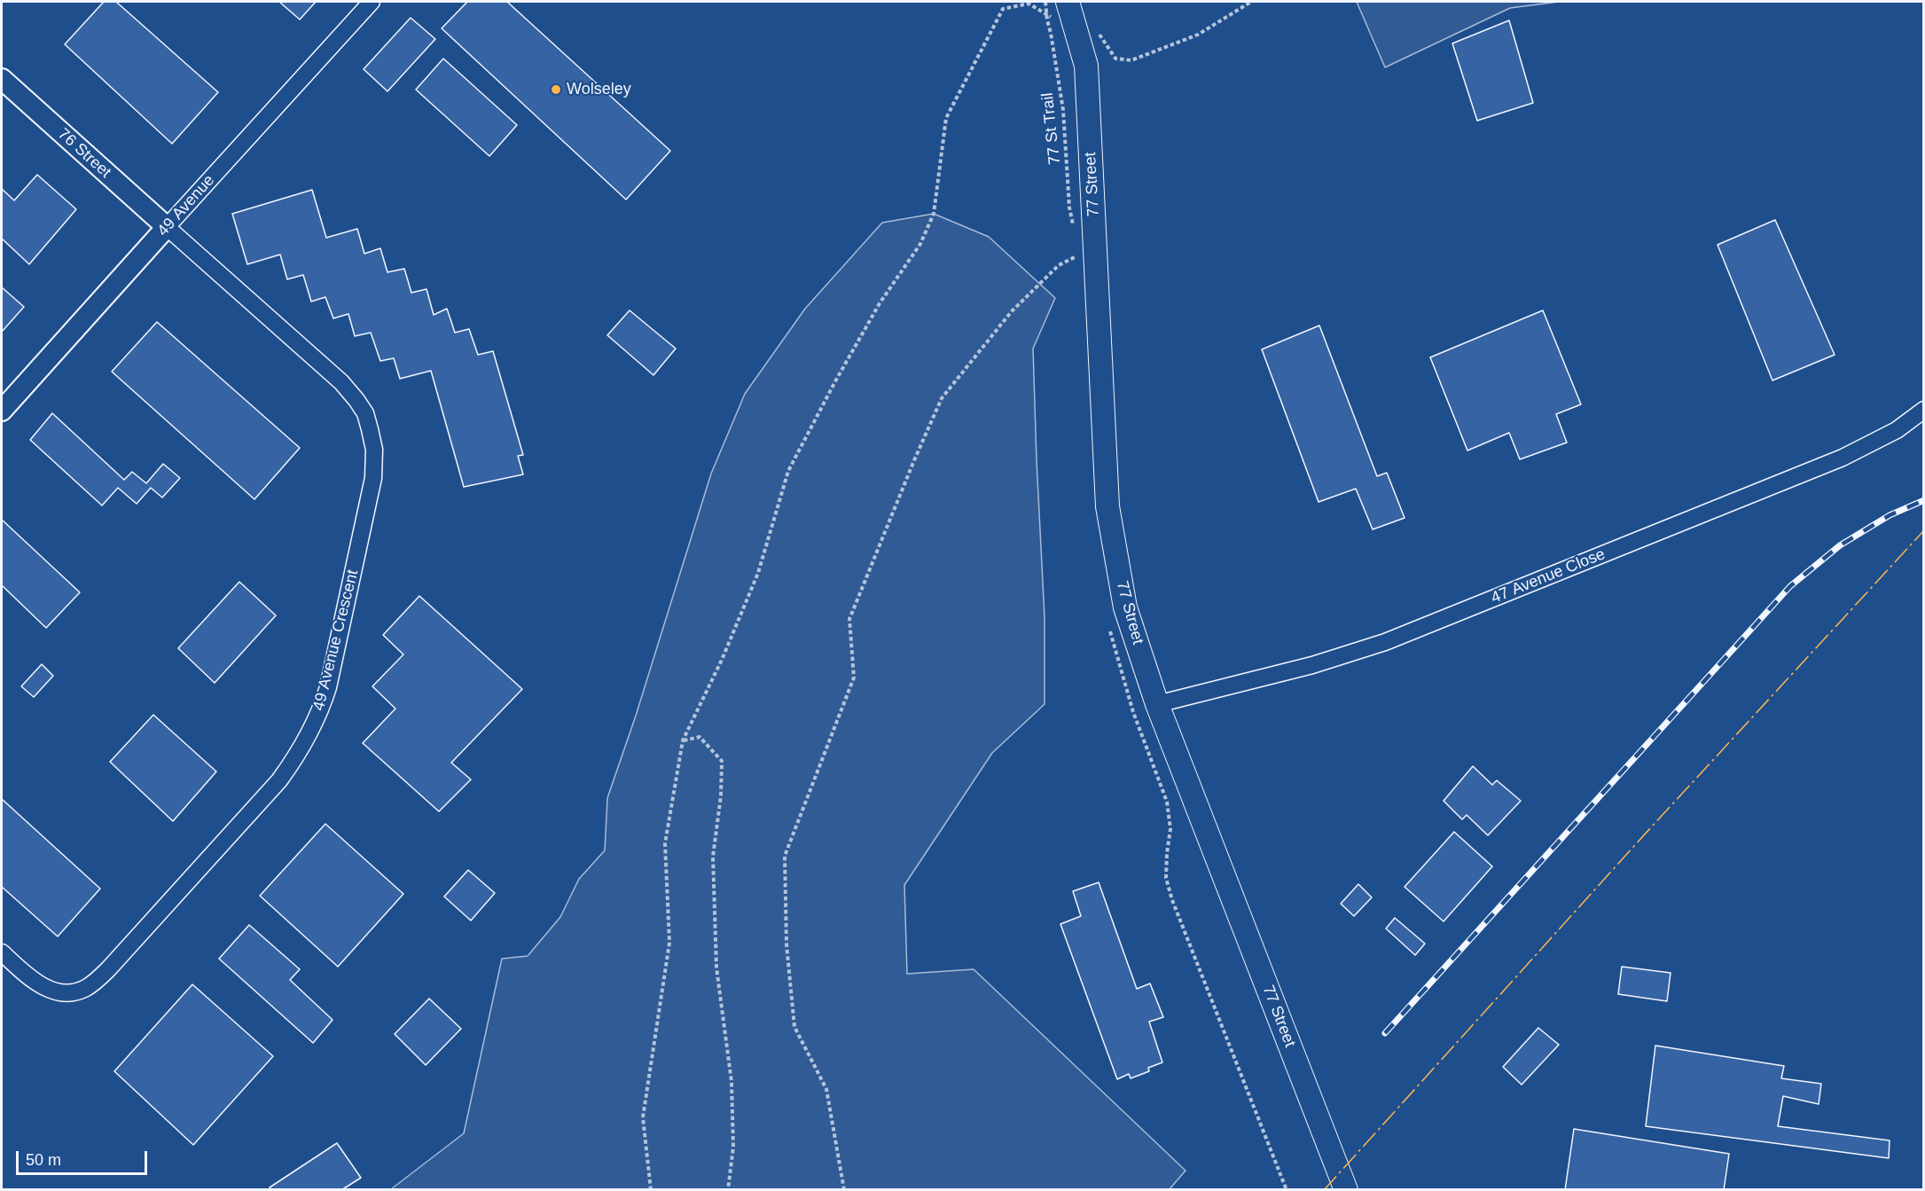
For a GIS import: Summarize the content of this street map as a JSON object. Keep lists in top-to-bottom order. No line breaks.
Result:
{"streets":{"main road":["77 Street"],"street":["76 Street","49 Avenue","47 Avenue Close","49 Avenue Crescent"],"path":["77 St Trail"]},"crossings":[["76 Street","49 Avenue"],["76 Street","49 Avenue Crescent"],["77 Street","47 Avenue Close"],["49 Avenue","49 Avenue Crescent"]],"places":["Wolseley"],"scale_bar":"50 m"}
